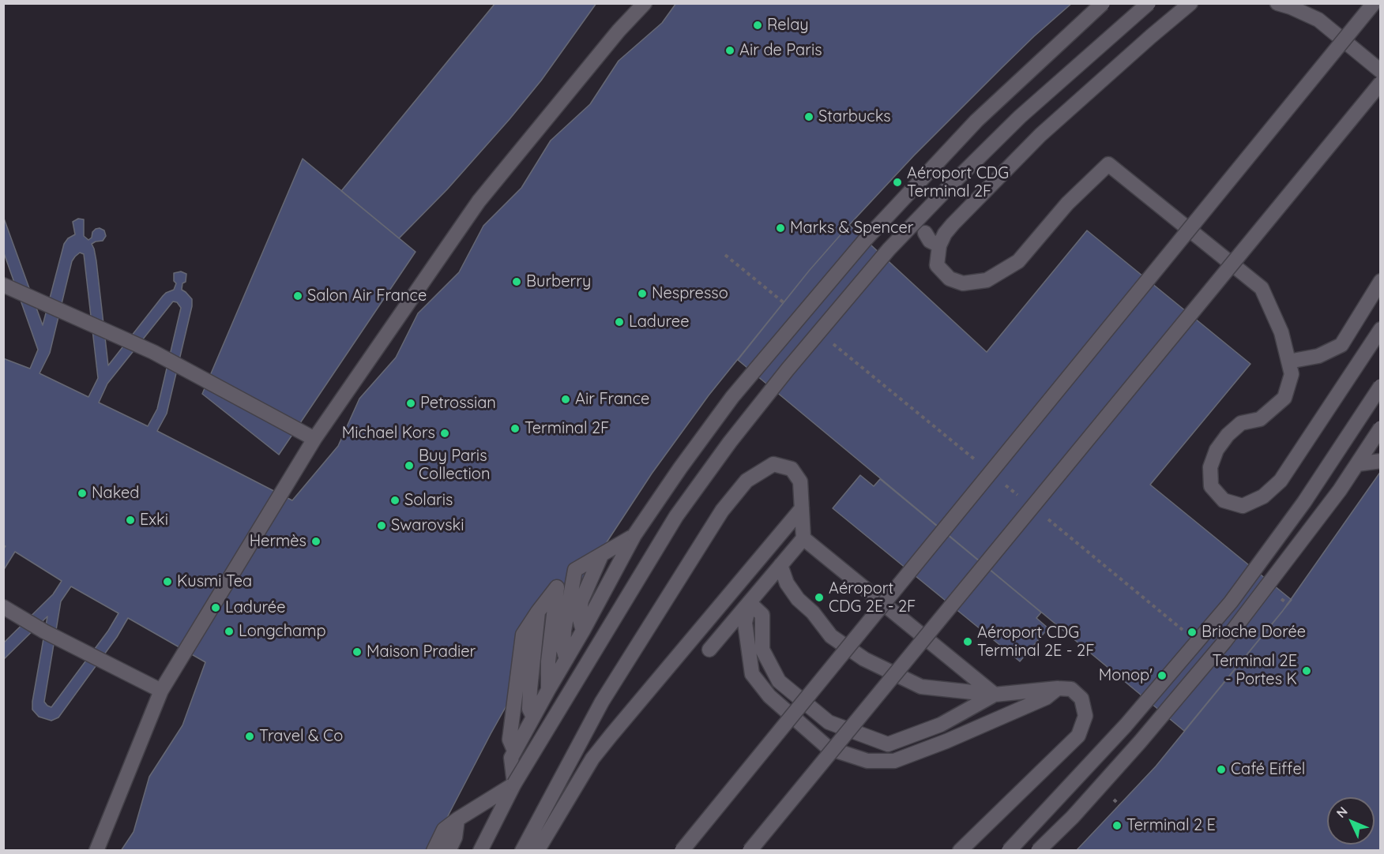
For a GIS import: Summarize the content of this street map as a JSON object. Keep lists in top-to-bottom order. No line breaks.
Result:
{"places":["Relay","Air de Paris","Starbucks","Aéroport CDG Terminal 2F","Marks & Spencer","Burberry","Nespresso","Salon Air France","Laduree","Air France","Petrossian","Terminal 2F","Michael Kors","Buy Paris Collection","Naked","Solaris","Exki","Swarovski","Hermès","Kusmi Tea","Aéroport CDG 2E - 2F","Ladurée","Longchamp","Brioche Dorée","Aéroport CDG Terminal 2E - 2F","Maison Pradier","Terminal 2E - Portes K","Monop'","Travel & Co","Café Eiffel","Terminal 2 E"],"north":"top left"}
